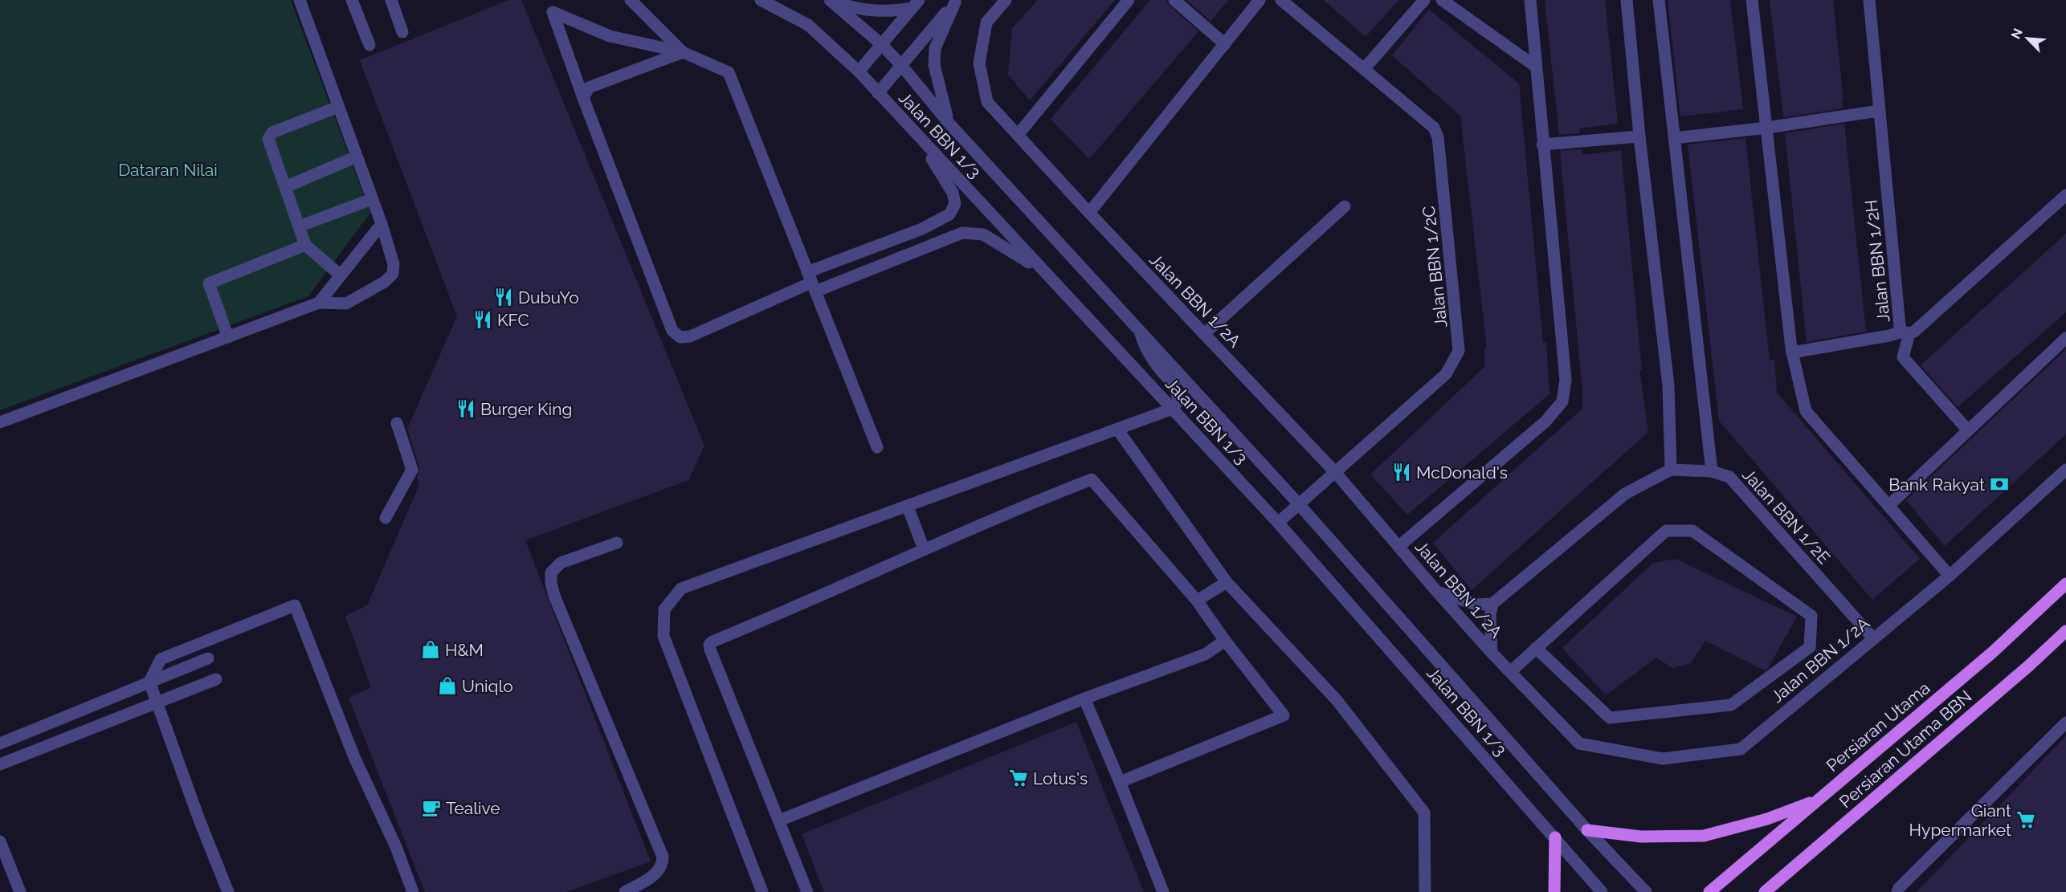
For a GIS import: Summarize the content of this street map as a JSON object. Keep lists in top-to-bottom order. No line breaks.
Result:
{"streets":{"main road":["Persiaran Utama","Persiaran Utama BBN"],"street":["Jalan BBN 1/3","Jalan BBN 1/2H","Jalan BBN 1/2C","Jalan BBN 1/2A","Jalan BBN 1/2E"]},"crossings":[["Jalan BBN 1/3","Jalan BBN 1/2C"],["Jalan BBN 1/2C","Jalan BBN 1/2A"],["Jalan BBN 1/2A","Jalan BBN 1/2E"]],"parks":["Dataran Nilai"],"places":{"restaurant":["DubuYo","KFC","Burger King","McDonald's"],"bank":["Bank Rakyat"],"shop":["H&M","Uniqlo"],"supermarket":["Lotus's","Giant Hypermarket"],"cafe":["Tealive"]},"north":"top left"}
